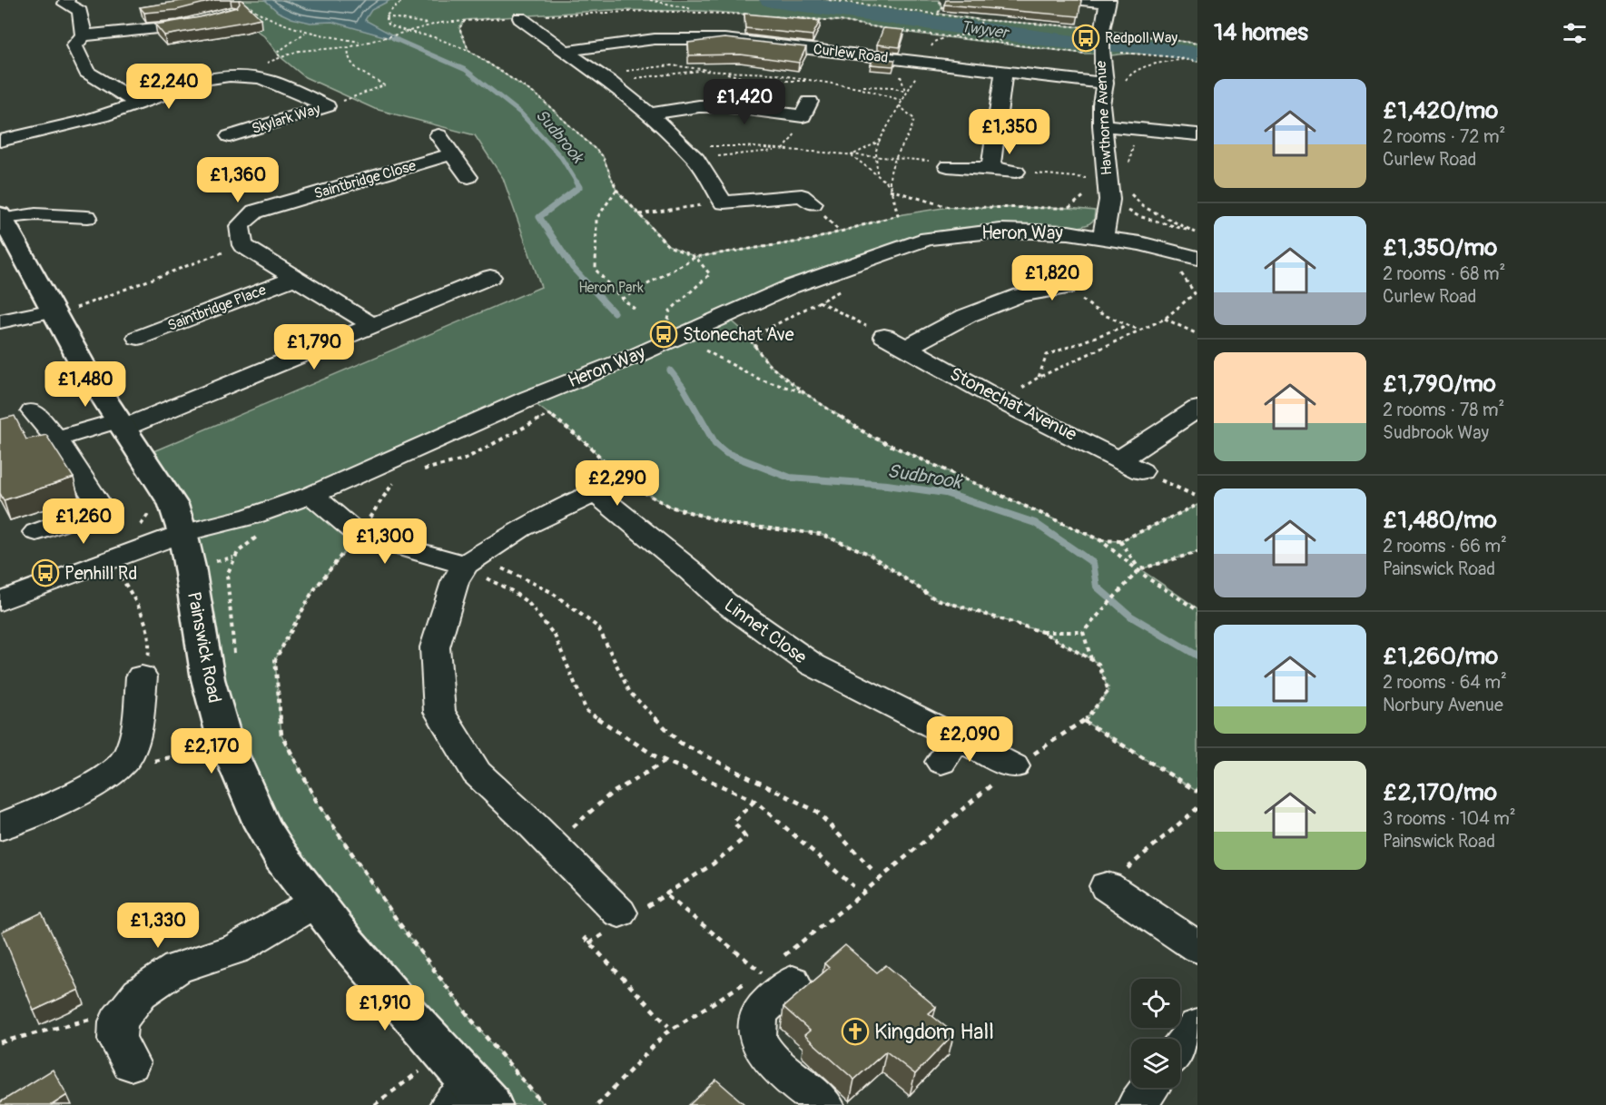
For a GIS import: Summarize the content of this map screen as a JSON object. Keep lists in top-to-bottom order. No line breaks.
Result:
{"streets":{"main road":["Painswick Road"],"street":["Curlew Road","Hawthorne Avenue","Skylark Way","Saintbridge Close","Heron Way","Saintbridge Place","Stonechat Avenue","Linnet Close"]},"crossings":[["Curlew Road","Hawthorne Avenue"],["Hawthorne Avenue","Heron Way"],["Heron Way","Painswick Road"]],"water":["Twyver","Sudbrook"],"parks":["Heron Park"],"places":{"bus stop":["Redpoll Way","Stonechat Ave","Penhill Rd"],"church":["Kingdom Hall"]},"page":{"heading":"14 homes","price":["£2,240","£1,420","£1,350","£1,360","£1,820","£1,790","£1,480","£2,290","£1,260","£1,300","£2,090","£2,170","£1,330","£1,910"],"list":[{"name":"£1,420/mo","note":"2 rooms · 72 m² · Curlew Road"},{"name":"£1,350/mo","note":"2 rooms · 68 m² · Curlew Road"},{"name":"£1,790/mo","note":"2 rooms · 78 m² · Sudbrook Way"},{"name":"£1,480/mo","note":"2 rooms · 66 m² · Painswick Road"},{"name":"£1,260/mo","note":"2 rooms · 64 m² · Norbury Avenue"},{"name":"£2,170/mo","note":"3 rooms · 104 m² · Painswick Road"}]}}
